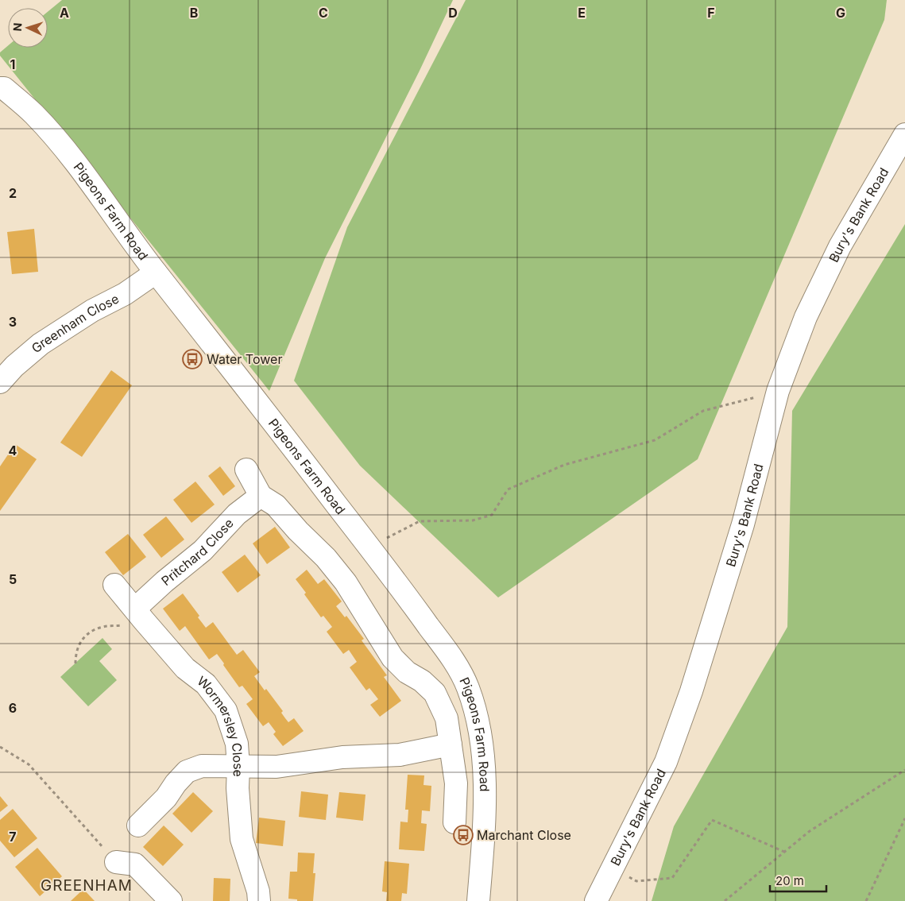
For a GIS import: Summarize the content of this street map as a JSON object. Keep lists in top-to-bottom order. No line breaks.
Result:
{"streets":{"street":["Pigeons Farm Road","Bury's Bank Road","Greenham Close","Pritchard Close","Wormersley Close"]},"crossings":[["Pigeons Farm Road","Greenham Close"],["Pritchard Close","Wormersley Close"]],"districts":["GREENHAM"],"places":{"bus stop":["Water Tower","Marchant Close"]},"scale_bar":"20 m","north":"left","grid":{"columns":["A","B","C","D","E","F","G"],"rows":["1","2","3","4","5","6","7"]}}
